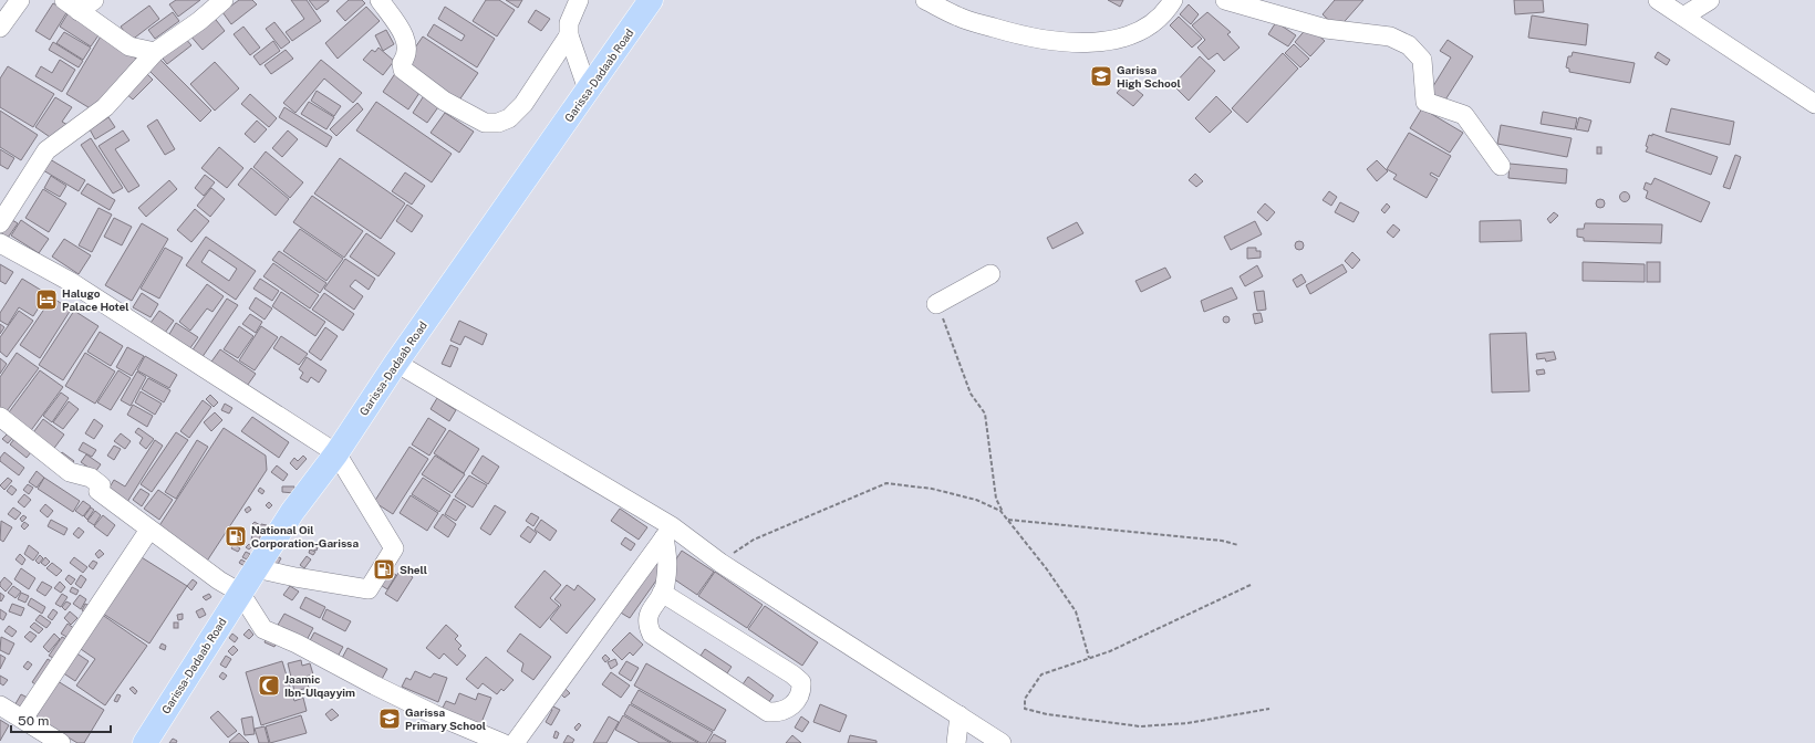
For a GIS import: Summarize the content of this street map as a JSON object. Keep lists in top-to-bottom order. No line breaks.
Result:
{"streets":{"highway":["Garissa-Dadaab Road"]},"places":{"school or university":["Garissa High School","Garissa Primary School"],"hotel":["Halugo Palace Hotel"],"fuel station":["National Oil Corporation-Garissa","Shell"],"mosque":["Jaamic Ibn-Ulqayyim"]},"scale_bar":"50 m"}
